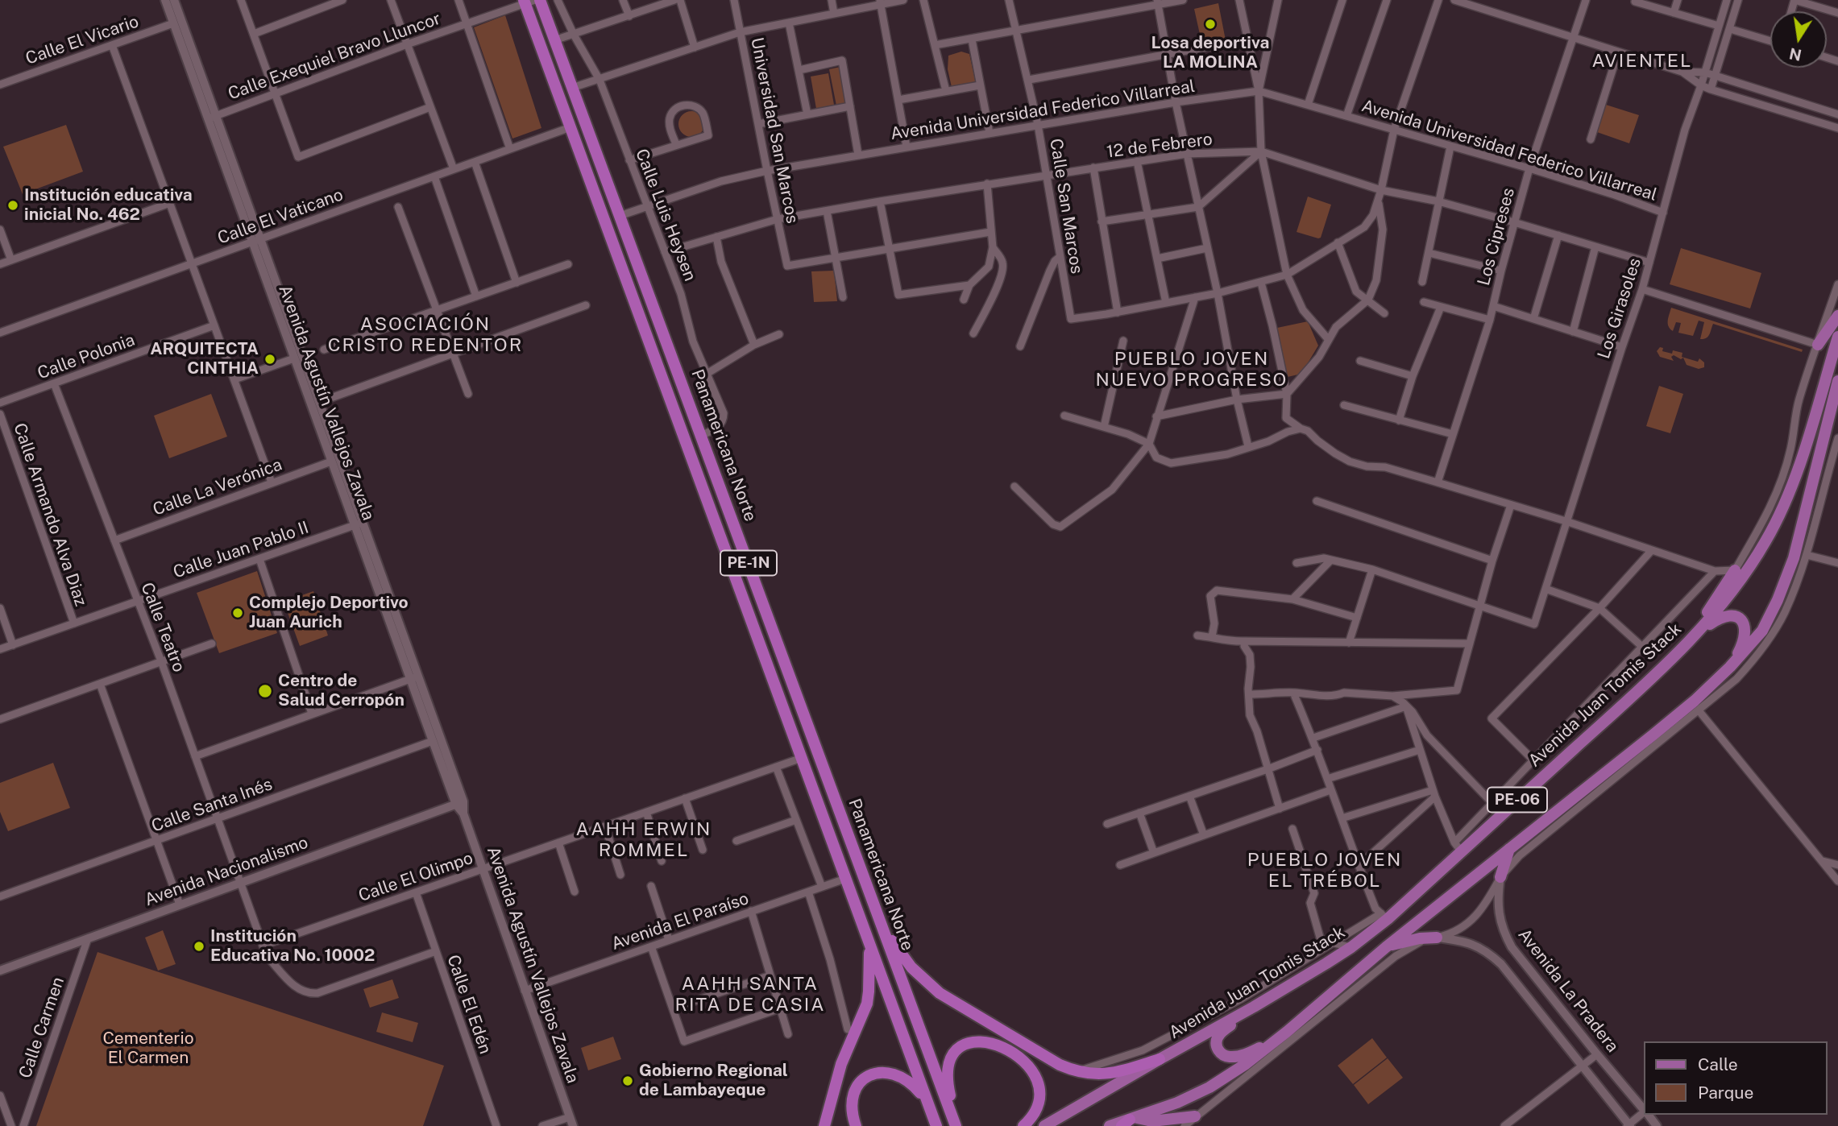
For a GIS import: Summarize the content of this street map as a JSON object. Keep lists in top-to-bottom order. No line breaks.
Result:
{"streets":{"highway":["Panamericana Norte","PE-1N"],"main road":["Avenida Juan Tomis Stack","PE-06"],"street":["Calle El Vicario","Calle Exequiel Bravo Lluncor","Avenida Universidad Federico Villarreal","Universidad San Marcos","12 de Febrero","Calle San Marcos","Calle Luis Heysen","Calle El Vaticano","Los Cipreses","Los Girasoles","Calle Polonia","Avenida Agustín Vallejos Zavala","Calle La Verónica","Calle Armando Alva Diaz","Calle Juan Pablo II","Calle Teatro","Calle Santa Inés","Avenida Nacionalismo","Calle El Olimpo","Avenida El Paraíso","Avenida La Pradera","Calle El Edén","Calle Carmen"]},"crossings":[["Calle El Vicario","Avenida Agustín Vallejos Zavala"],["Calle Exequiel Bravo Lluncor","Avenida Agustín Vallejos Zavala"],["Calle Exequiel Bravo Lluncor","Panamericana Norte"],["Avenida Universidad Federico Villarreal","Universidad San Marcos"],["Avenida Universidad Federico Villarreal","Calle San Marcos"],["Avenida Universidad Federico Villarreal","Calle Luis Heysen"],["Avenida Universidad Federico Villarreal","Los Cipreses"],["Avenida Universidad Federico Villarreal","Los Girasoles"],["Avenida Universidad Federico Villarreal","Panamericana Norte"],["Universidad San Marcos","12 de Febrero"],["12 de Febrero","Calle San Marcos"],["12 de Febrero","Calle Luis Heysen"],["12 de Febrero","Los Cipreses"],["12 de Febrero","Los Girasoles"],["Calle Luis Heysen","Panamericana Norte"],["Calle El Vaticano","Avenida Agustín Vallejos Zavala"],["Calle El Vaticano","Panamericana Norte"],["Calle Polonia","Calle Teatro"],["Avenida Agustín Vallejos Zavala","Calle La Verónica"],["Avenida Agustín Vallejos Zavala","Calle Juan Pablo II"],["Avenida Agustín Vallejos Zavala","Calle Santa Inés"],["Avenida Agustín Vallejos Zavala","Avenida Nacionalismo"],["Avenida Agustín Vallejos Zavala","Calle El Olimpo"],["Avenida Agustín Vallejos Zavala","Avenida El Paraíso"],["Panamericana Norte","Calle El Olimpo"],["Panamericana Norte","Avenida El Paraíso"],["Calle La Verónica","Calle Teatro"],["Calle Armando Alva Diaz","Calle Juan Pablo II"],["Calle Juan Pablo II","Calle Teatro"],["Calle Teatro","Calle Santa Inés"],["Calle Teatro","Avenida Nacionalismo"],["Calle Teatro","Calle El Olimpo"],["Calle Teatro","Calle El Edén"],["PE-06","Avenida La Pradera"],["Avenida Nacionalismo","Calle Carmen"],["Calle El Olimpo","Calle El Edén"]],"districts":["AVIENTEL","ASOCIACIÓN CRISTO REDENTOR","PUEBLO JOVEN NUEVO PROGRESO","AAHH ERWIN ROMMEL","PUEBLO JOVEN EL TRÉBOL","AAHH SANTA RITA DE CASIA"],"parks":["Cementerio El Carmen"],"places":["Losa deportiva LA MOLINA","Institución educativa inicial No. 462","ARQUITECTA CINTHIA","Complejo Deportivo Juan Aurich","Centro de Salud Cerropón","Institución Educativa No. 10002","Gobierno Regional de Lambayeque"],"legend":["Calle","Parque"],"north":"bottom"}
